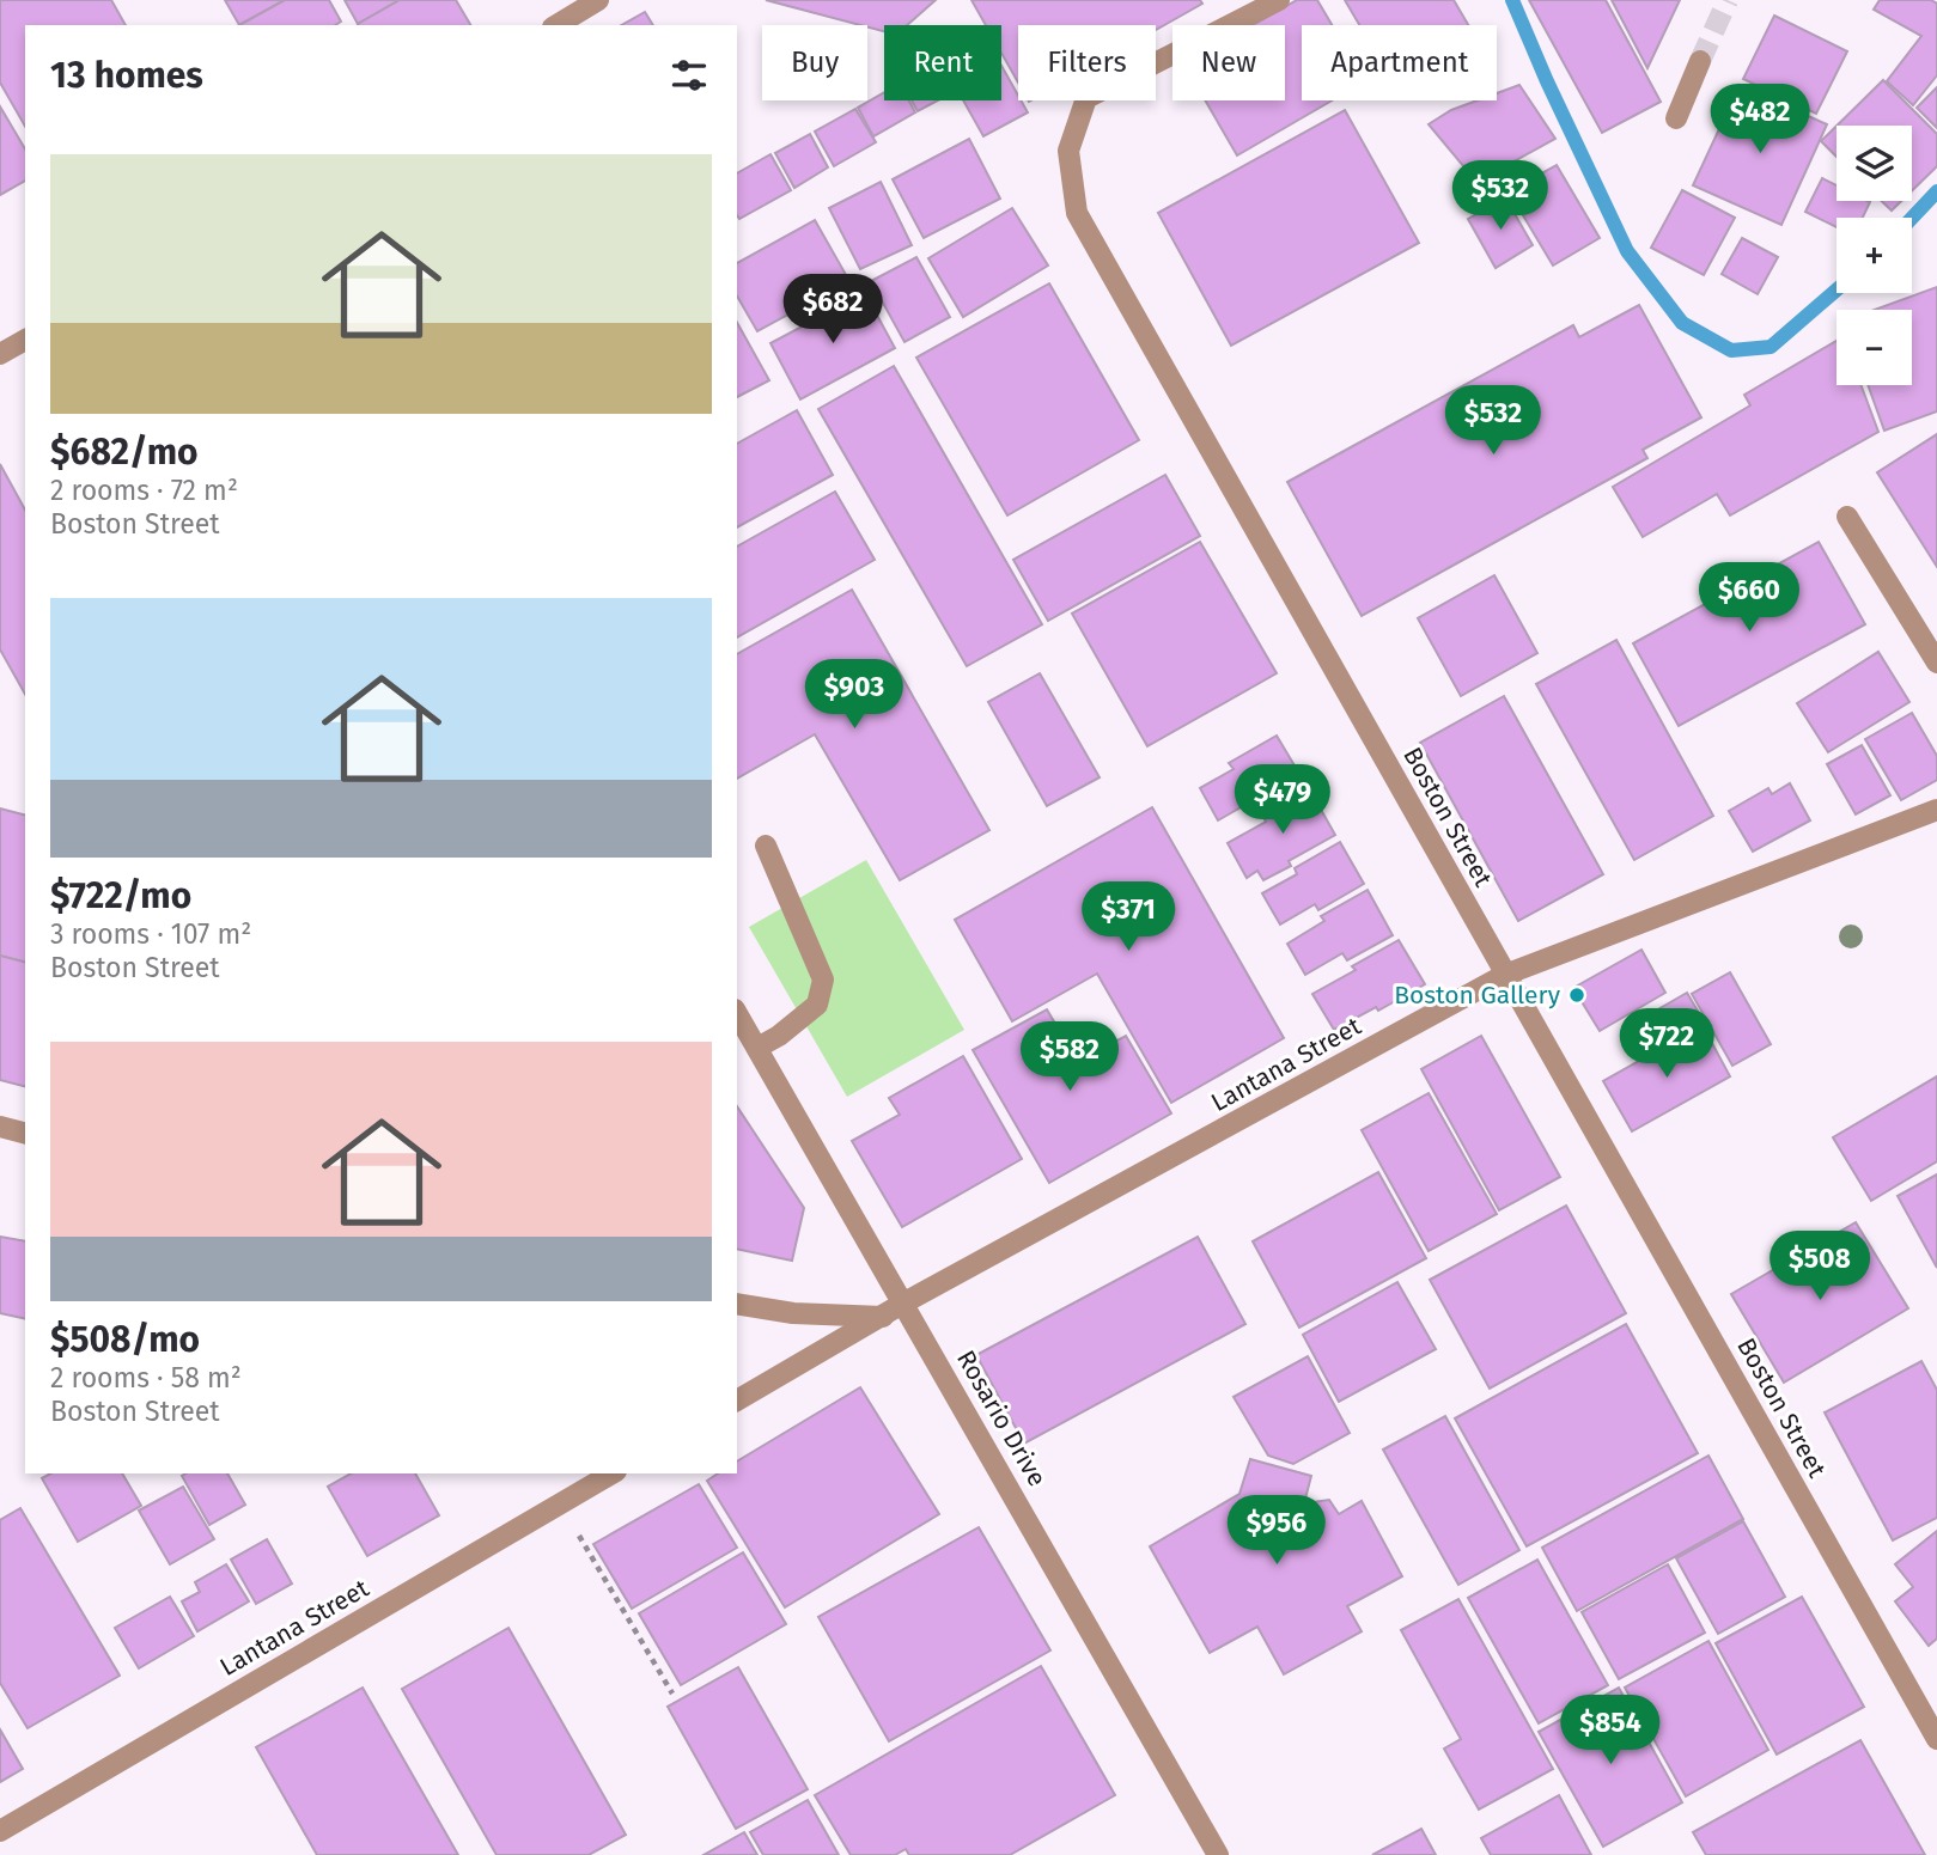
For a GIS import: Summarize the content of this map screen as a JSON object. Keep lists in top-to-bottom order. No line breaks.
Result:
{"streets":{"street":["Boston Street","Lantana Street","Rosario Drive"]},"crossings":[["Boston Street","Lantana Street"],["Lantana Street","Rosario Drive"]],"places":["Boston Gallery"],"page":{"chip":["Buy","Rent","Filters","New","Apartment"],"heading":"13 homes","price":["$482","$532","$682","$532","$660","$903","$479","$371","$722","$582","$508","$956","$854"],"map_buttons":["+","−"],"list":[{"name":"$682/mo","note":"2 rooms · 72 m² · Boston Street"},{"name":"$722/mo","note":"3 rooms · 107 m² · Boston Street"},{"name":"$508/mo","note":"2 rooms · 58 m² · Boston Street"}]}}
